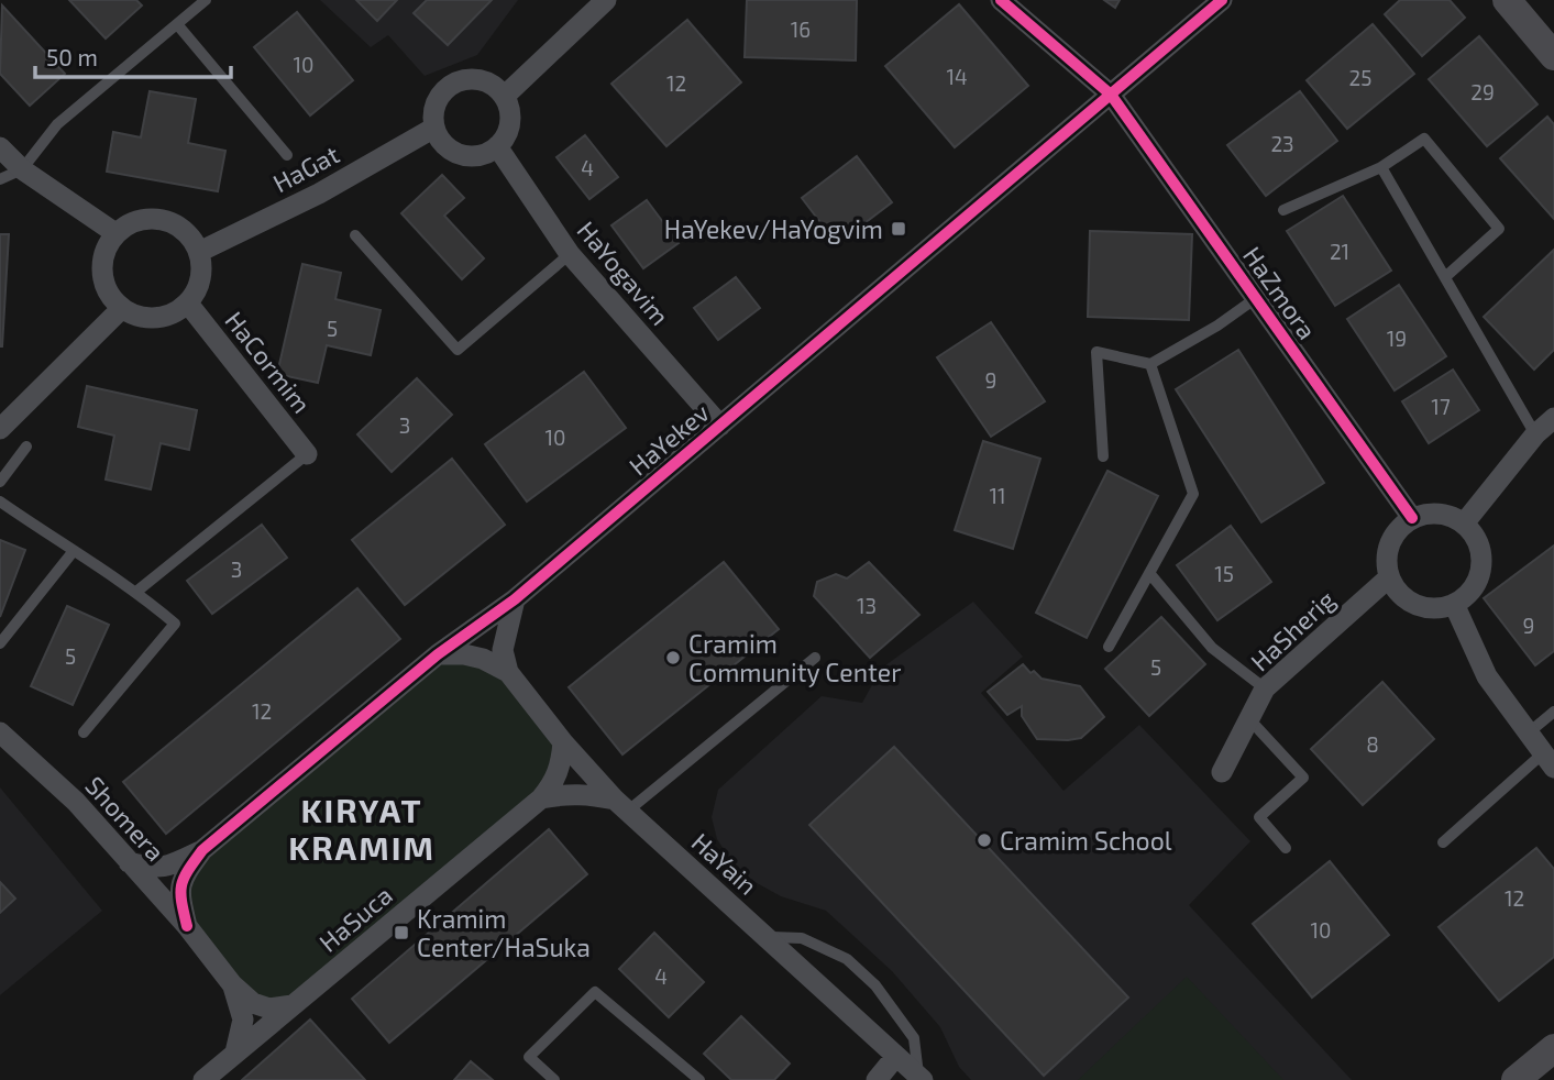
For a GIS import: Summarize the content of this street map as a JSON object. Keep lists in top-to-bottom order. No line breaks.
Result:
{"streets":{"street":["HaGat","HaYogavim","HaZmora","HaCormim","HaYekev","HaSherig","Shomera","HaYain","HaSuca"]},"crossings":[["HaGat","HaYogavim"],["HaGat","HaCormim"],["HaYogavim","HaYekev"],["HaZmora","HaYekev"],["HaZmora","HaSherig"],["HaYekev","Shomera"],["HaYekev","HaYain"],["Shomera","HaSuca"],["HaYain","HaSuca"]],"districts":["KIRYAT KRAMIM"],"places":{"transit":["HaYekev/HaYogvim","Kramim Center/HaSuka"],"other":["Cramim Community Center","Cramim School"]},"house_numbers":["16","10","14","25","12","29","23","4","21","5","19","9","17","3","10","11","3","15","13","9","5","5","12","8","12","10","4"],"scale_bar":"50 m"}
